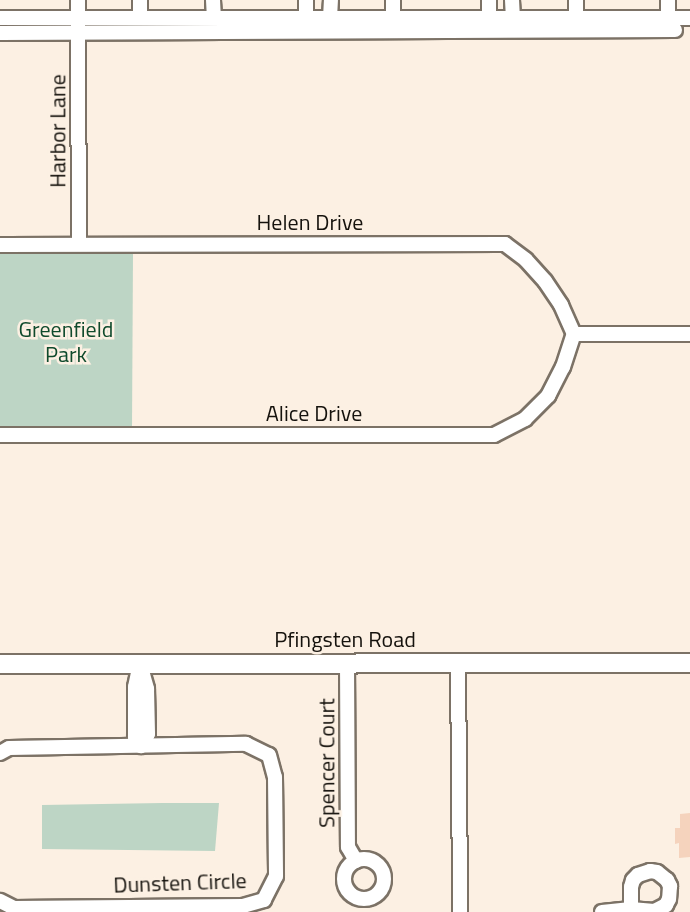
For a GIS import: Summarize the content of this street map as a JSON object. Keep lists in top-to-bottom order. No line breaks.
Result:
{"streets":{"main road":["Pfingsten Road"],"street":["Harbor Lane","Helen Drive","Alice Drive","Spencer Court","Dunsten Circle"]},"crossings":[["Harbor Lane","Helen Drive"],["Helen Drive","Alice Drive"],["Pfingsten Road","Spencer Court"]],"parks":["Greenfield Park"]}
